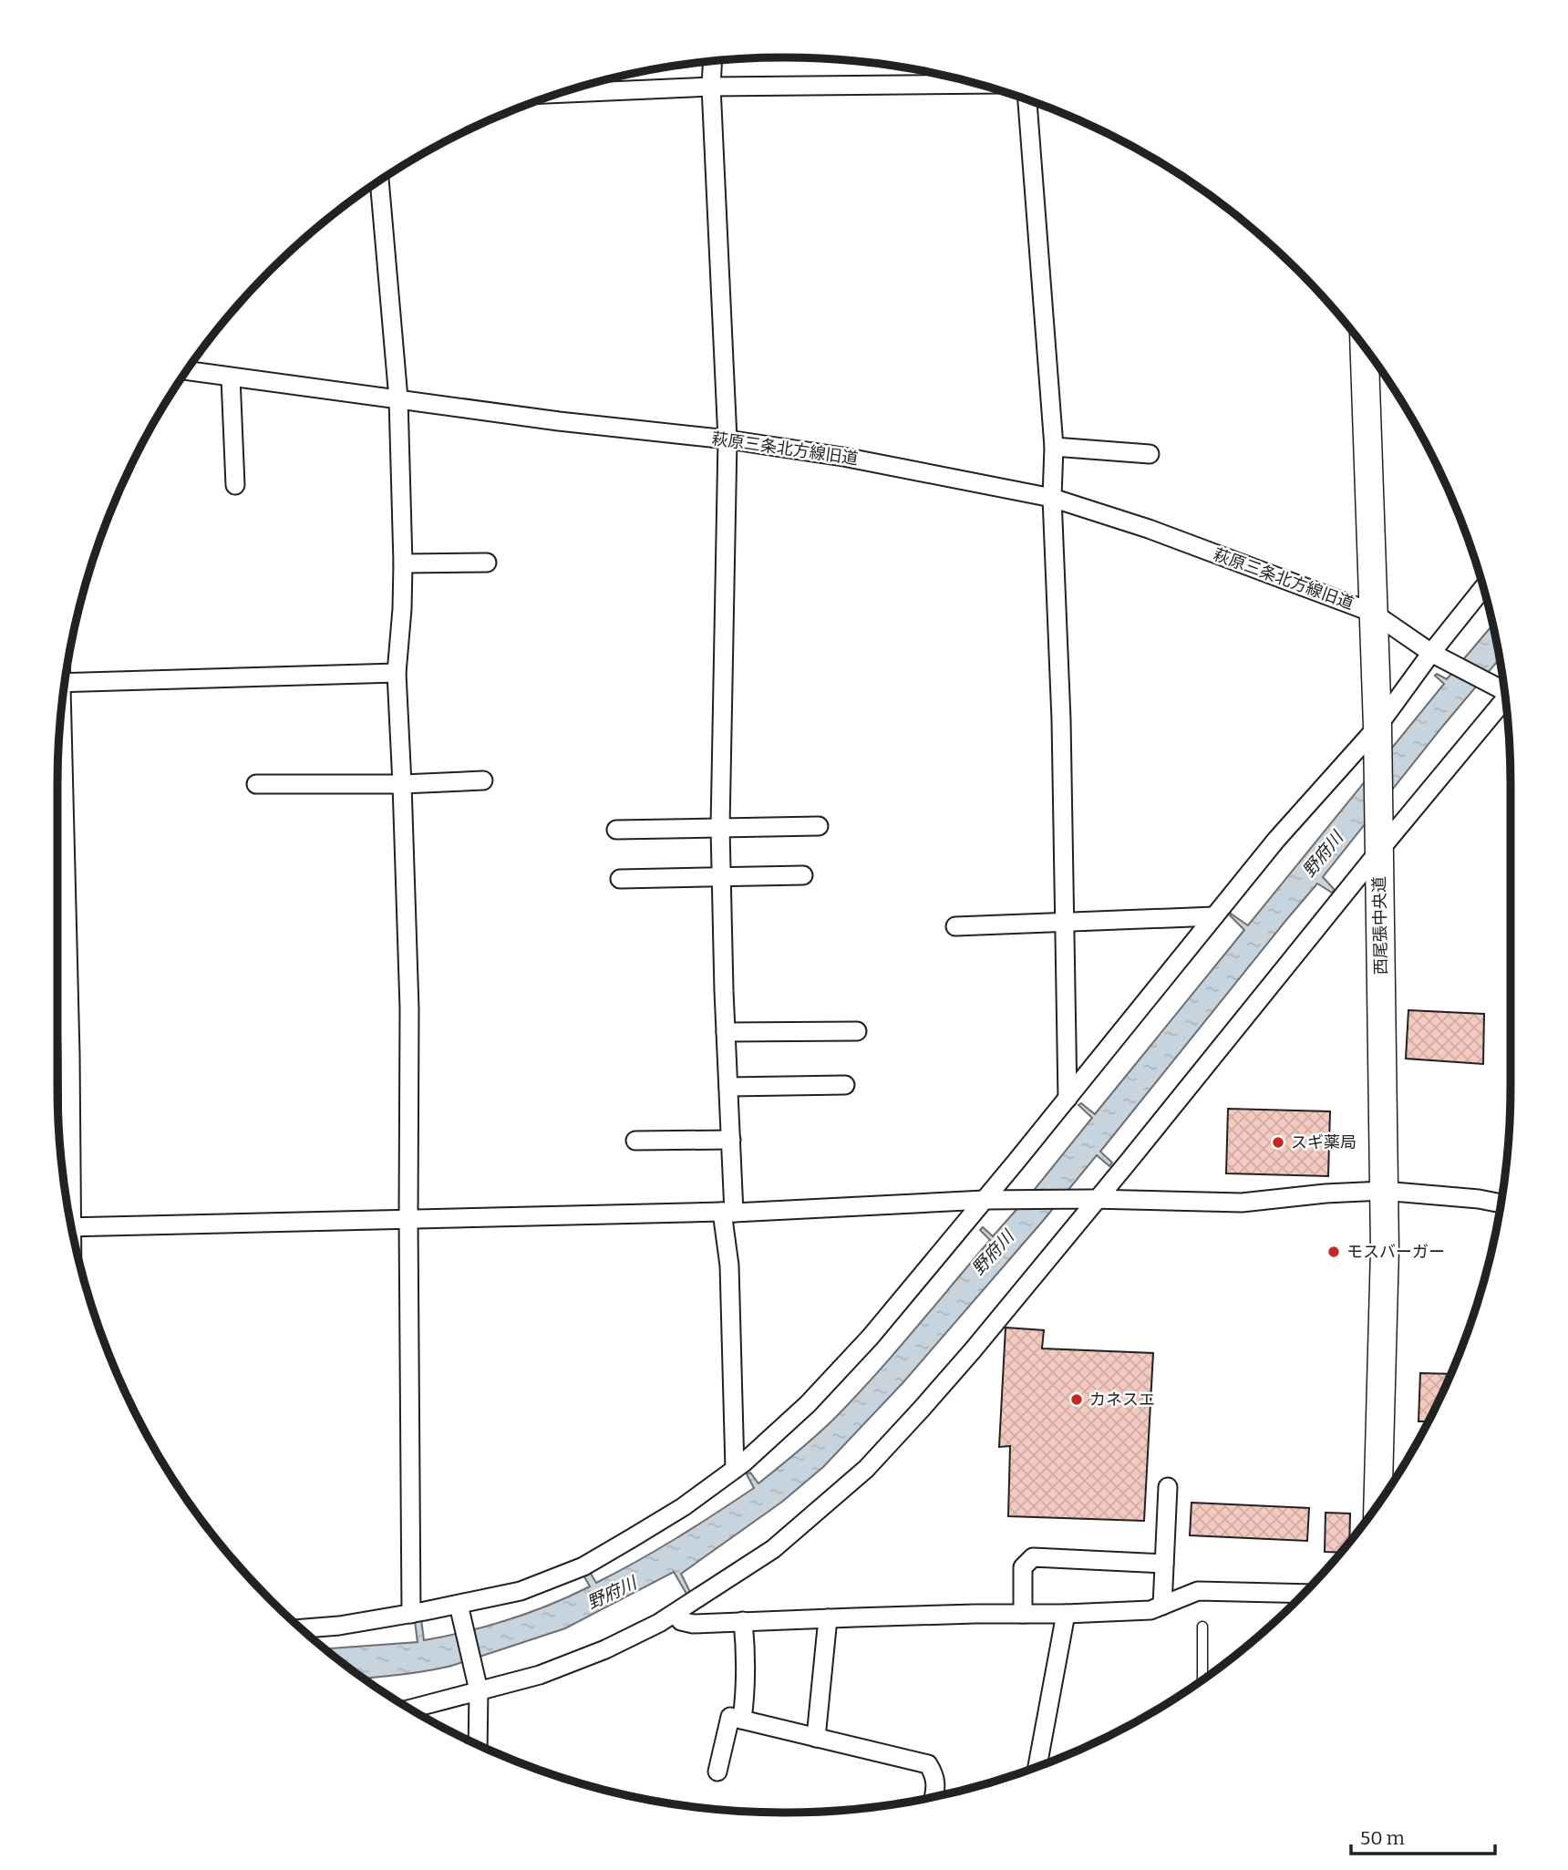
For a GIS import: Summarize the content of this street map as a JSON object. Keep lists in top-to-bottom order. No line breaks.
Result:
{"streets":{"main road":["西尾張中央道"],"street":["萩原三条北方線旧道"]},"crossings":[["萩原三条北方線旧道","西尾張中央道"]],"water":["野府川"],"places":["スギ薬局","モスバーガー","カネスエ"],"scale_bar":"50 m"}
